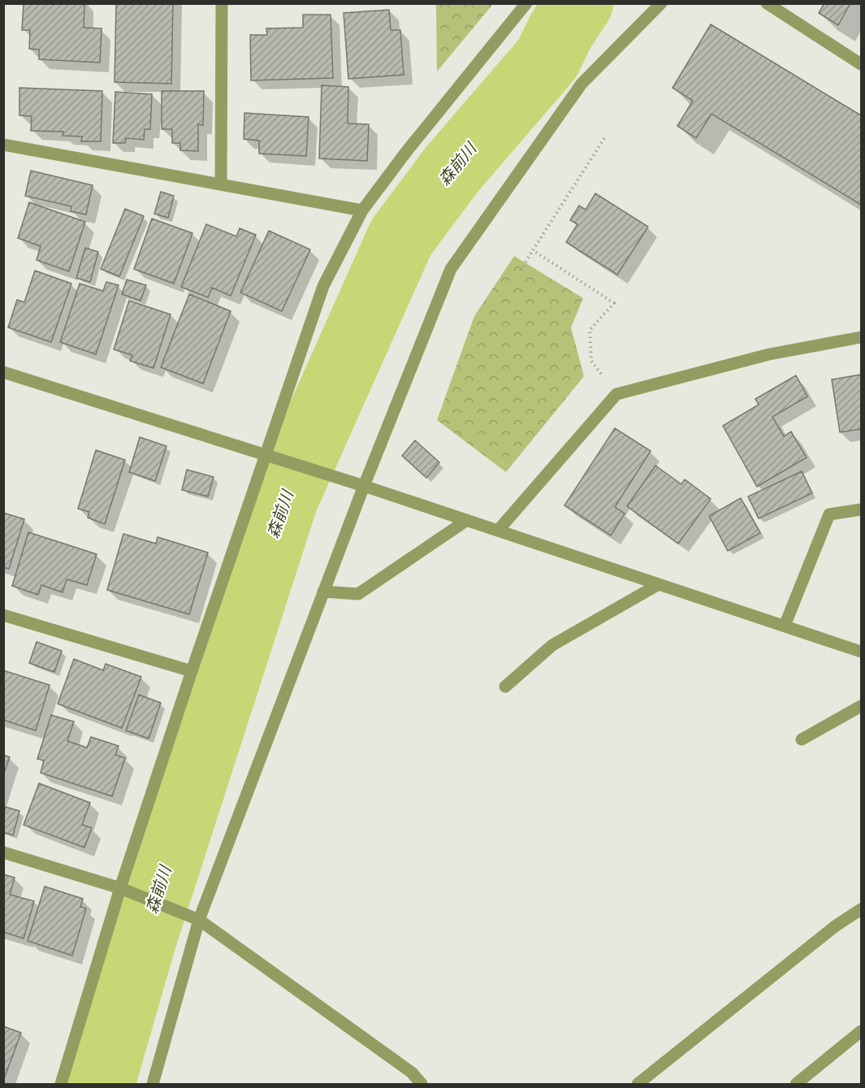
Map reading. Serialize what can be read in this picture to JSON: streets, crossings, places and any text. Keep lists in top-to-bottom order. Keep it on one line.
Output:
{"water":["森前川"]}
